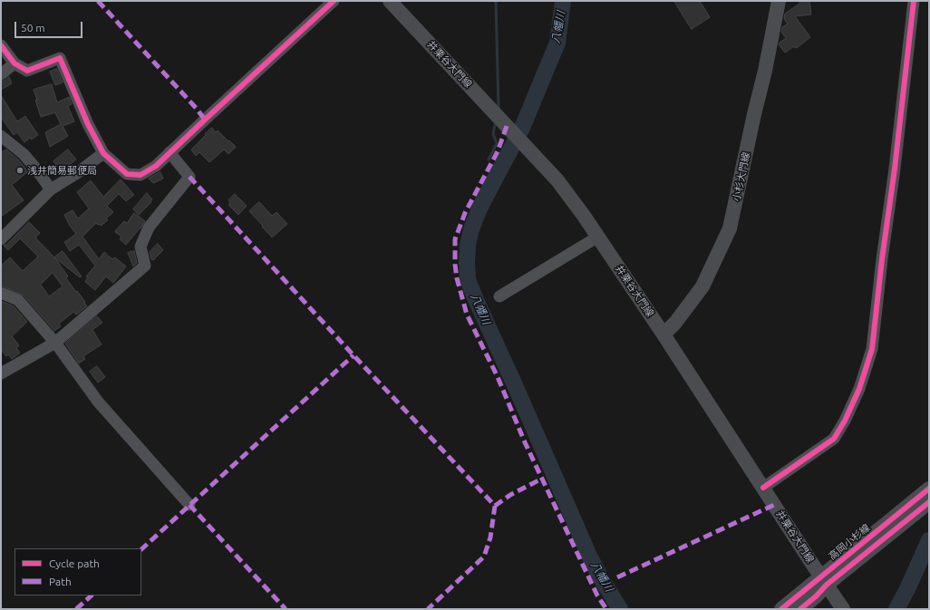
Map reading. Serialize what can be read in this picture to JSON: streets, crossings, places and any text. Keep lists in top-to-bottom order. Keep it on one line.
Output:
{"streets":{"main road":["井栗谷大門線","小杉大門線","高岡小杉線"]},"crossings":[["井栗谷大門線","小杉大門線"],["井栗谷大門線","高岡小杉線"]],"water":["八幡川"],"places":["浅井簡易郵便局"],"legend":["Cycle path","Path"],"scale_bar":"50 m"}
